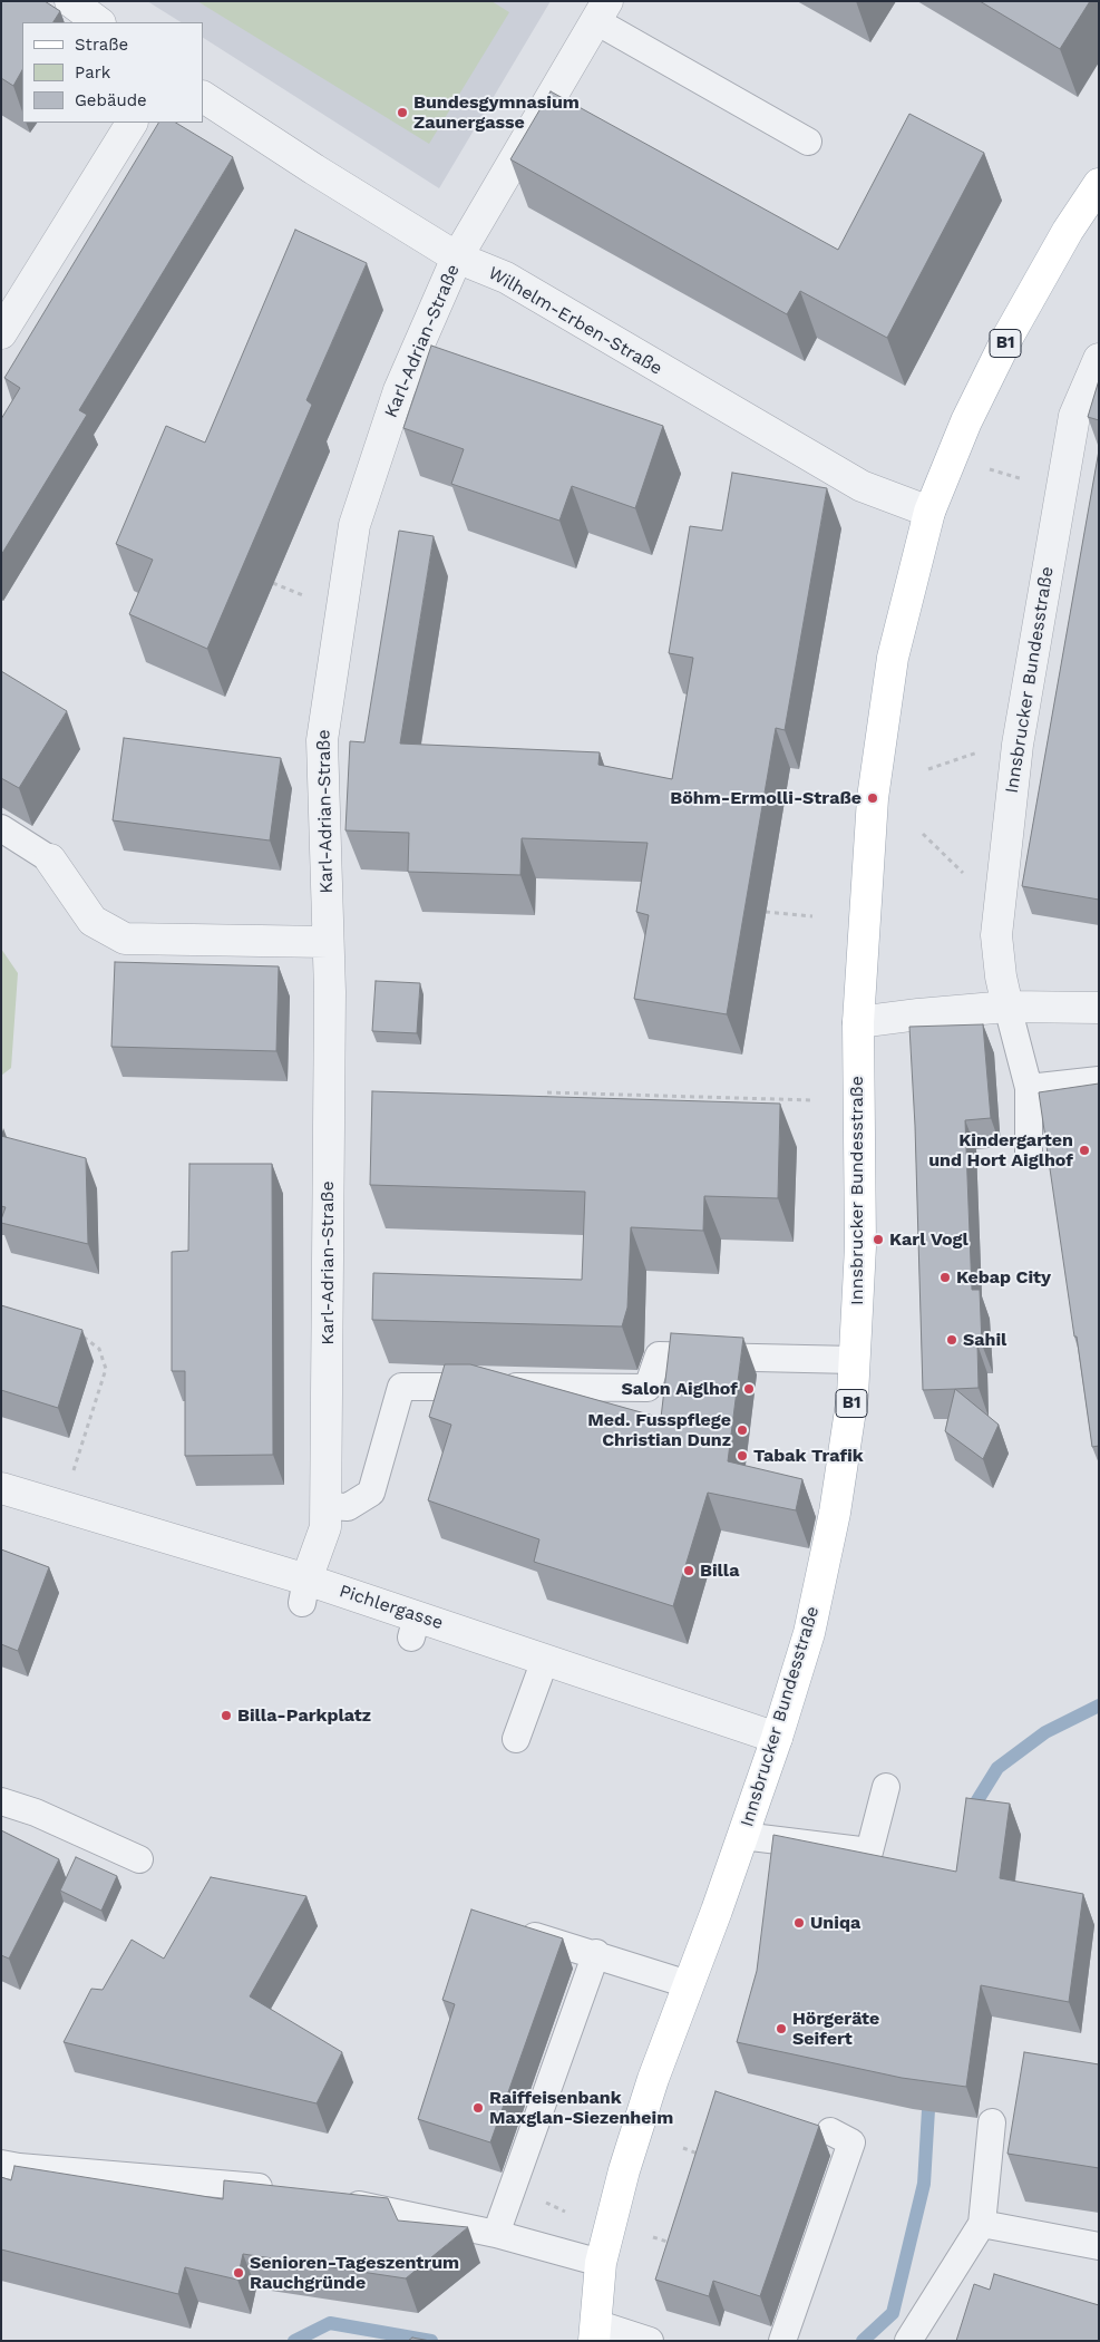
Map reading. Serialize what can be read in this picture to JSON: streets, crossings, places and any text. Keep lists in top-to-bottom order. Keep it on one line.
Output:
{"streets":{"main road":["B1","Innsbrucker Bundesstraße"],"street":["Wilhelm-Erben-Straße","Karl-Adrian-Straße","Pichlergasse"]},"crossings":[["Wilhelm-Erben-Straße","Karl-Adrian-Straße"],["Wilhelm-Erben-Straße","Innsbrucker Bundesstraße"],["Karl-Adrian-Straße","Pichlergasse"],["Innsbrucker Bundesstraße","Pichlergasse"]],"places":["Bundesgymnasium Zaunergasse","Böhm-Ermolli-Straße","Kindergarten und Hort Aiglhof","Karl Vogl","Kebap City","Sahil","Salon Aiglhof","Med. Fusspflege Christian Dunz","Tabak Trafik","Billa","Billa-Parkplatz","Uniqa","Hörgeräte Seifert","Raiffeisenbank Maxglan-Siezenheim","Senioren-Tageszentrum Rauchgründe"],"legend":["Straße","Park","Gebäude"]}
